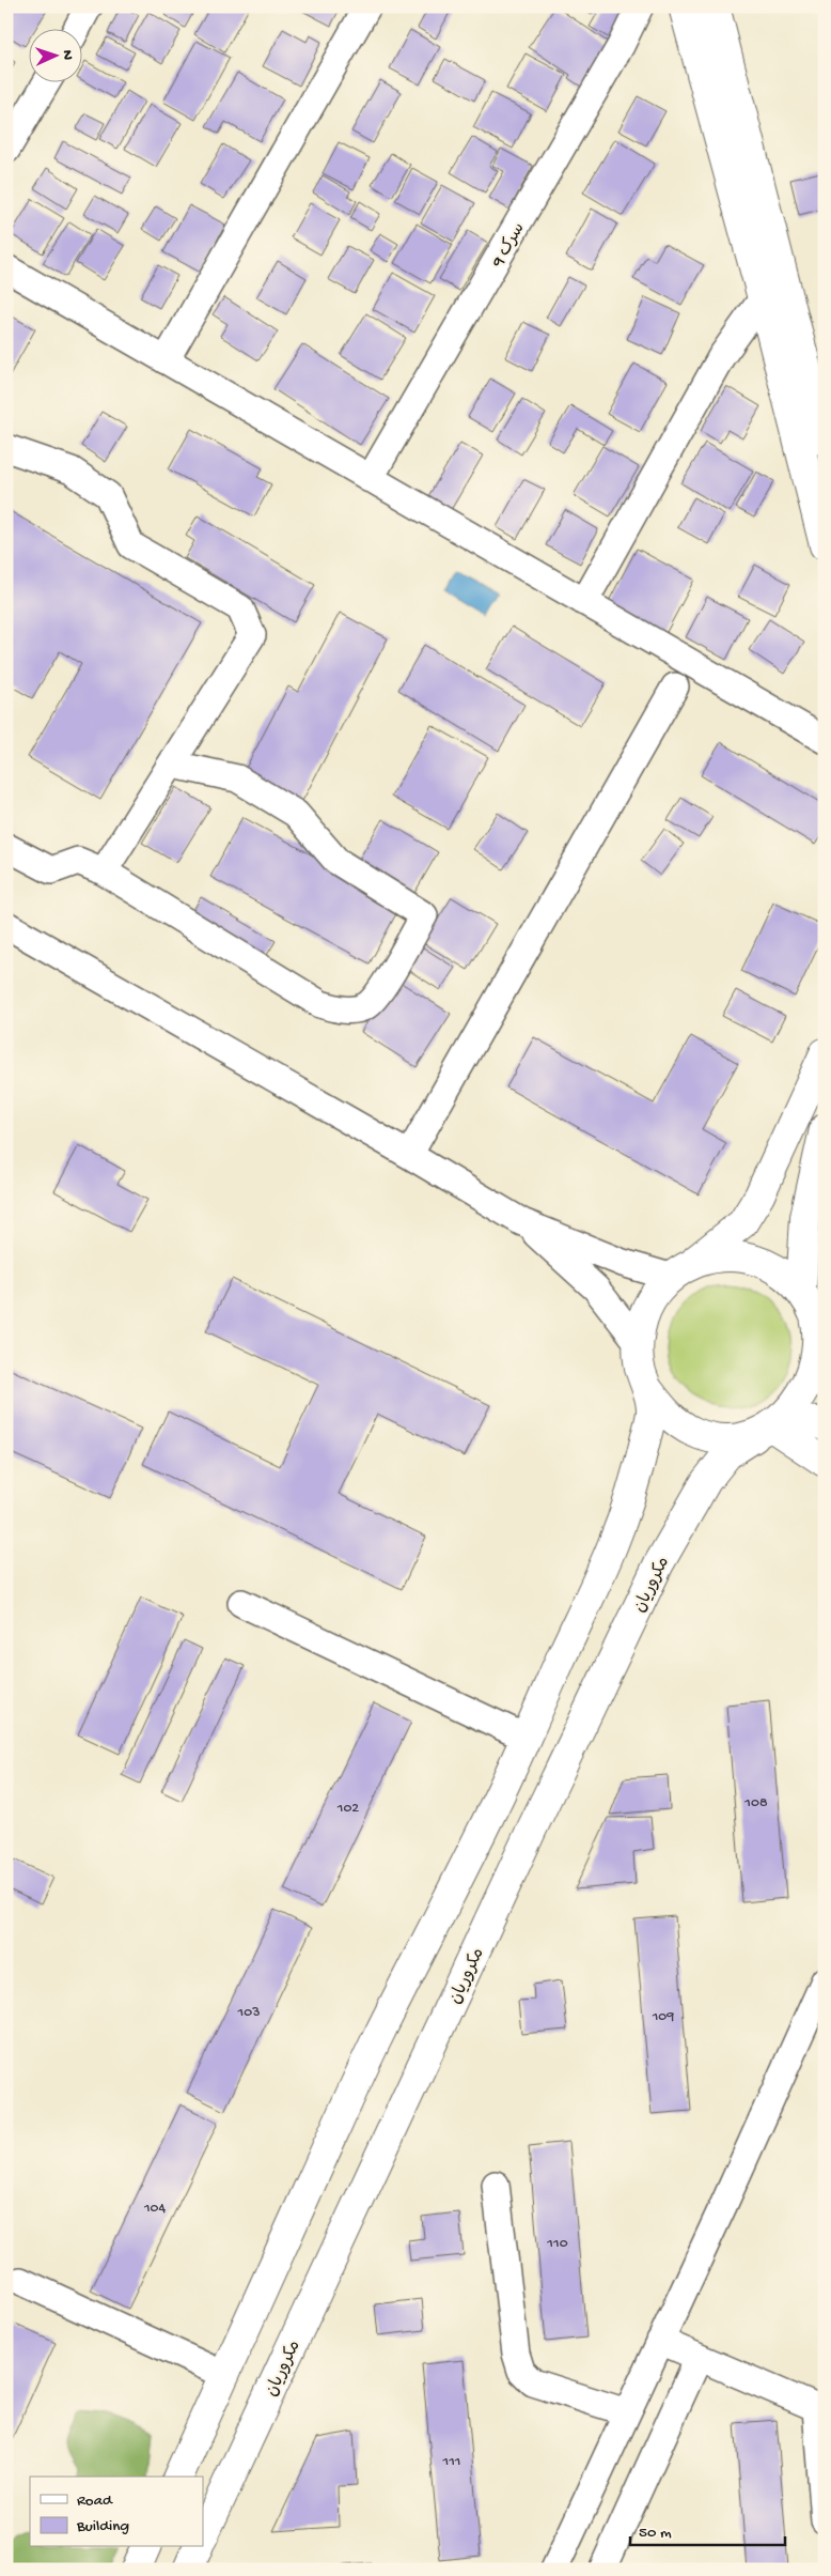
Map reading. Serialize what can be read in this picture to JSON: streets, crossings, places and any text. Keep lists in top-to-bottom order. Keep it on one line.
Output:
{"streets":{"main road":["مکروریان"],"street":["سرک 9"]},"house_numbers":["108","102","103","109","104","110","111"],"legend":["Road","Building"],"scale_bar":"50 m","north":"right"}
